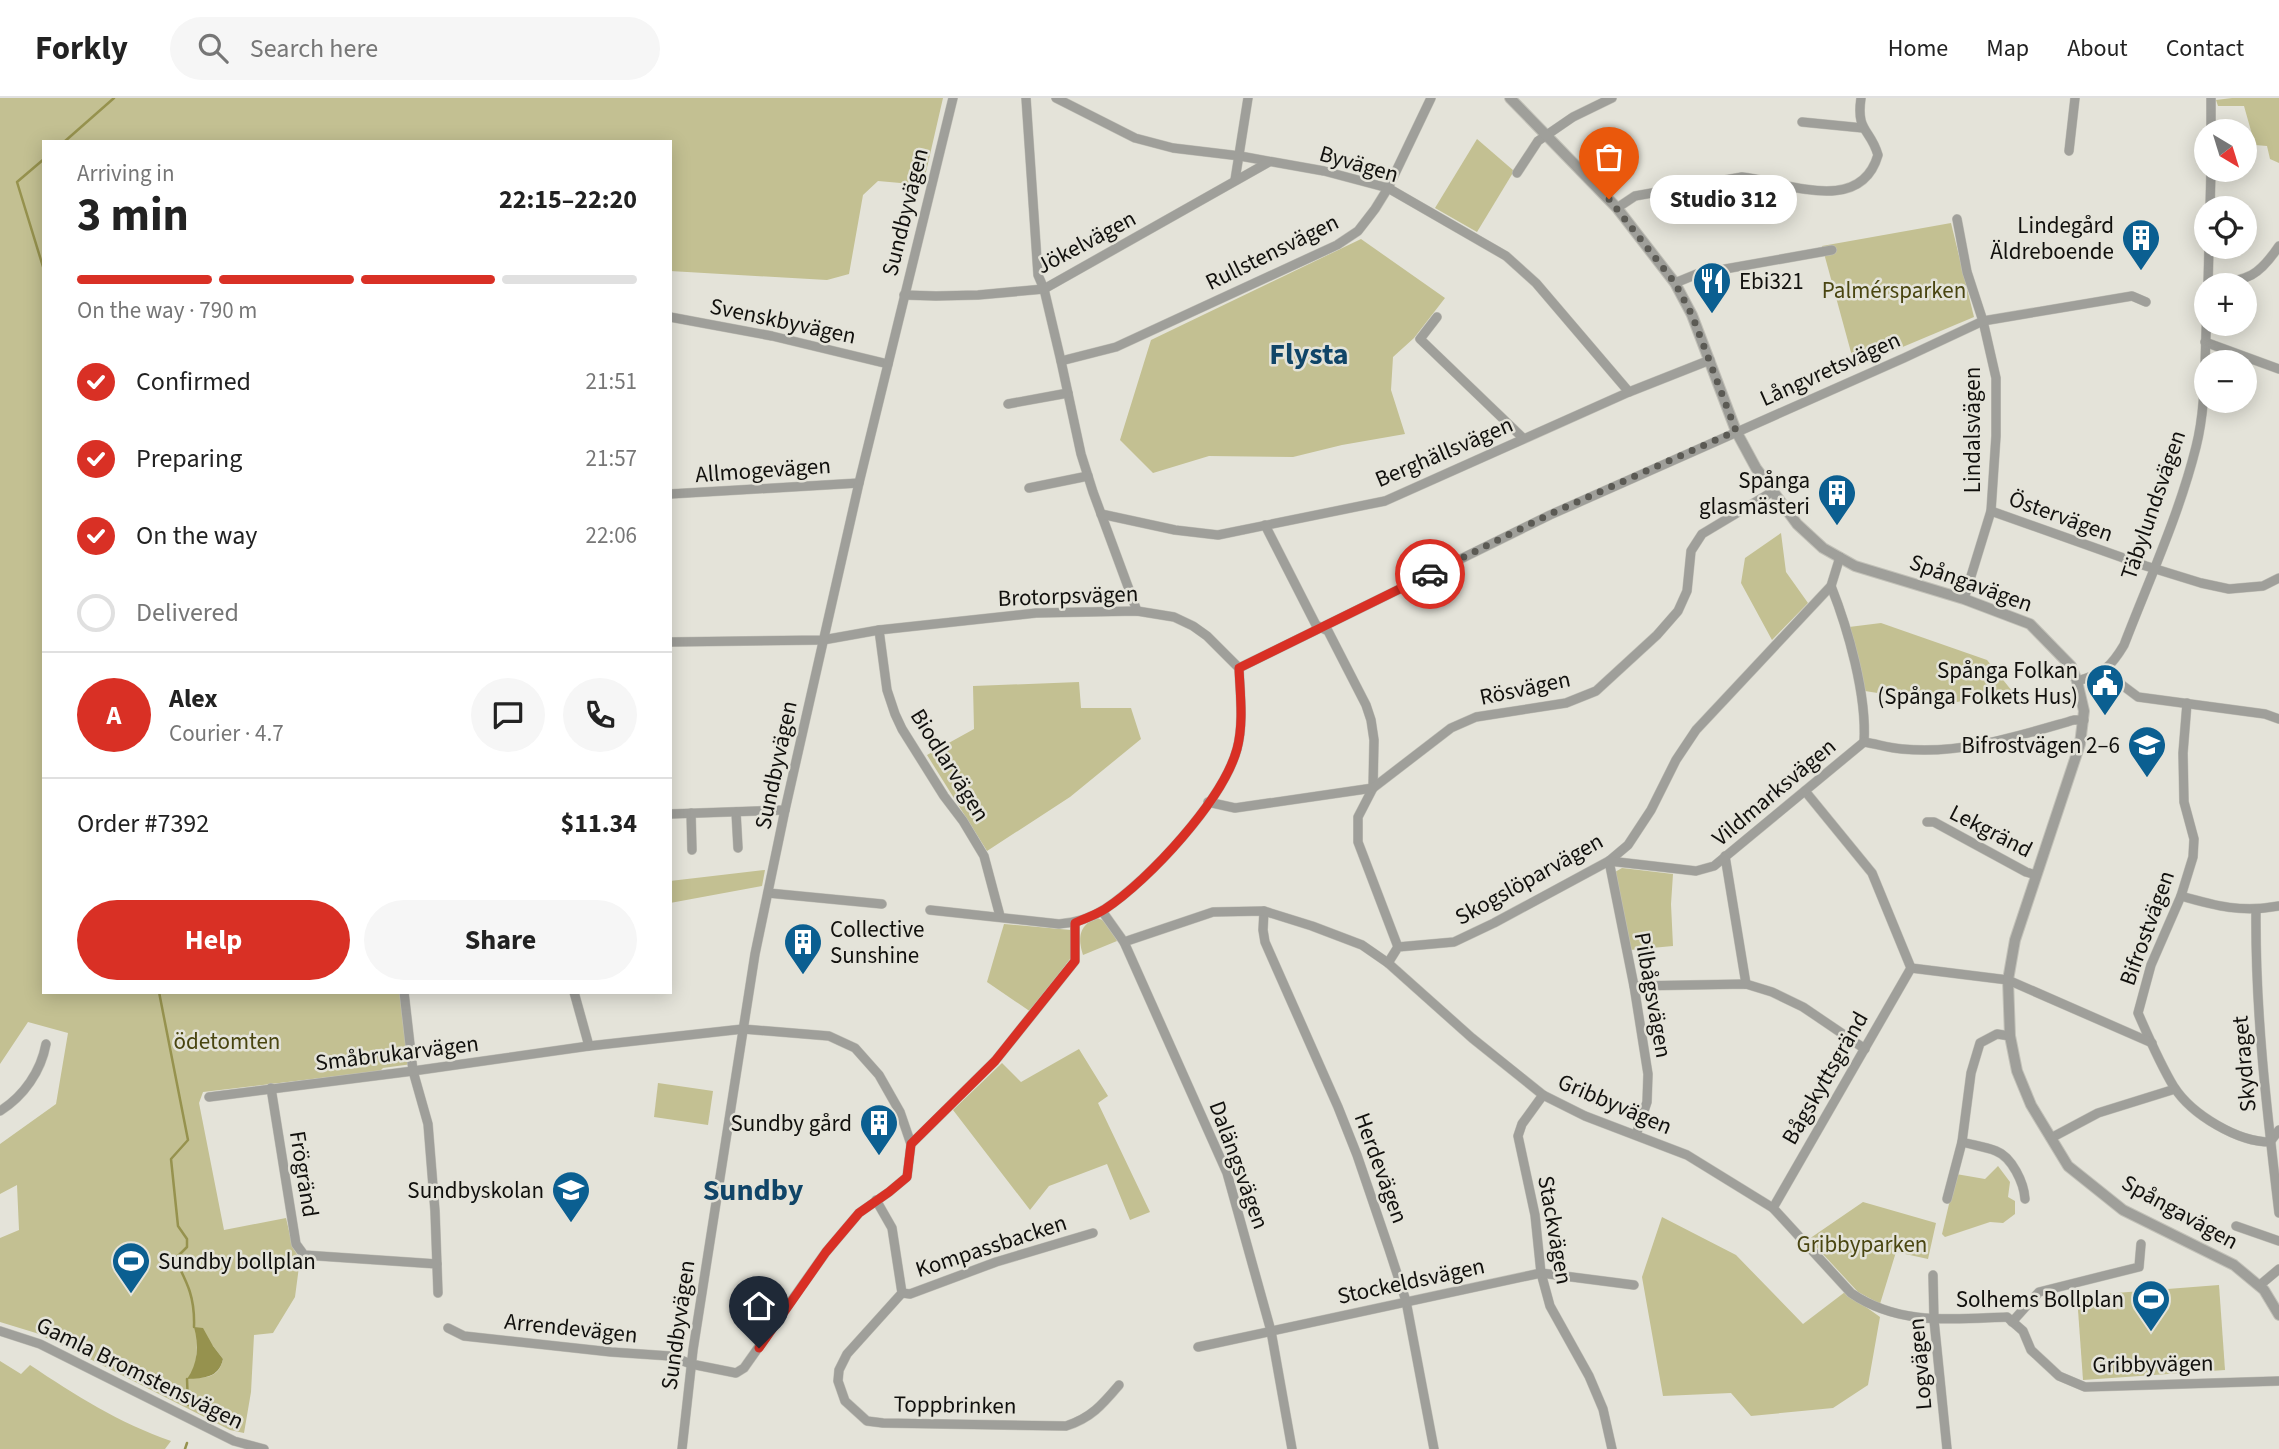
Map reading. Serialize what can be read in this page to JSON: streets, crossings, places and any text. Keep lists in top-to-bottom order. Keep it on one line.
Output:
{"streets":{"street":["Byvägen","Sundbyvägen","Jökelvägen","Rullstensvägen","Svenskbyvägen","Långvretsvägen","Lindalsvägen","Berghällsvägen","Allmogevägen","Täbylundsvägen","Östervägen","Spångavägen","Brotorpsvägen","Rösvägen","Biodlarvägen","Vildmarksvägen","Lekgränd","Skogslöparvägen","Bifrostvägen","Pilbågsvägen","Småbrukarvägen","Skydraget","Bågskyttsgränd","Gribbyvägen","Dalängsvägen","Herdevägen","Frögränd","Stackvägen","Kompassbacken","Stockeldsvägen","Arrendevägen","Logvägen","Gamla Bromstensvägen","Toppbrinken"]},"crossings":[["Byvägen","Jökelvägen"],["Byvägen","Rullstensvägen"],["Byvägen","Berghällsvägen"],["Sundbyvägen","Jökelvägen"],["Sundbyvägen","Svenskbyvägen"],["Sundbyvägen","Allmogevägen"],["Sundbyvägen","Brotorpsvägen"],["Sundbyvägen","Småbrukarvägen"],["Sundbyvägen","Arrendevägen"],["Långvretsvägen","Lindalsvägen"],["Långvretsvägen","Spångavägen"],["Långvretsvägen","Brotorpsvägen"],["Lindalsvägen","Östervägen"],["Lindalsvägen","Spångavägen"],["Berghällsvägen","Spångavägen"],["Täbylundsvägen","Östervägen"],["Spångavägen","Rösvägen"],["Spångavägen","Vildmarksvägen"],["Spångavägen","Lekgränd"],["Spångavägen","Skogslöparvägen"],["Brotorpsvägen","Biodlarvägen"],["Vildmarksvägen","Skogslöparvägen"],["Vildmarksvägen","Pilbågsvägen"],["Skogslöparvägen","Pilbågsvägen"],["Bifrostvägen","Skydraget"],["Pilbågsvägen","Gribbyvägen"],["Småbrukarvägen","Frögränd"],["Småbrukarvägen","Arrendevägen"],["Bågskyttsgränd","Gribbyvägen"],["Gribbyvägen","Dalängsvägen"],["Gribbyvägen","Herdevägen"],["Gribbyvägen","Stackvägen"],["Gribbyvägen","Logvägen"],["Dalängsvägen","Stockeldsvägen"],["Herdevägen","Stockeldsvägen"],["Stackvägen","Stockeldsvägen"],["Kompassbacken","Toppbrinken"]],"districts":["Flysta","Sundby"],"parks":["Palmérsparken","ödetomten","Gribbyparken"],"places":{"other":["Studio 312"],"building":["Lindegård Äldreboende","Spånga glasmästeri","Collective Sunshine","Sundby gård"],"restaurant":["Ebi321"],"public building":["Spånga Folkan (Spånga Folkets Hus)"],"school or university":["Bifrostvägen 2–6","Sundbyskolan"],"sports":["Sundby bollplan","Solhems Bollplan"]},"north":"bottom right","page":{"header":"Forkly","search":"Search here","nav":["Home","Map","About","Contact"],"map_buttons":["+","−"],"heading":["3 min","Arriving in","22:15–22:20"],"panel":["Alex","Courier · 4.7","Order #7392","$11.34"],"bubble":"Studio 312","bar":"On the way · 790 m","list":[["Confirmed","21:51"],["Preparing","21:57"],["On the way","22:06"],"Delivered"],"round":"A","buttons":["Help","Share"]}}
